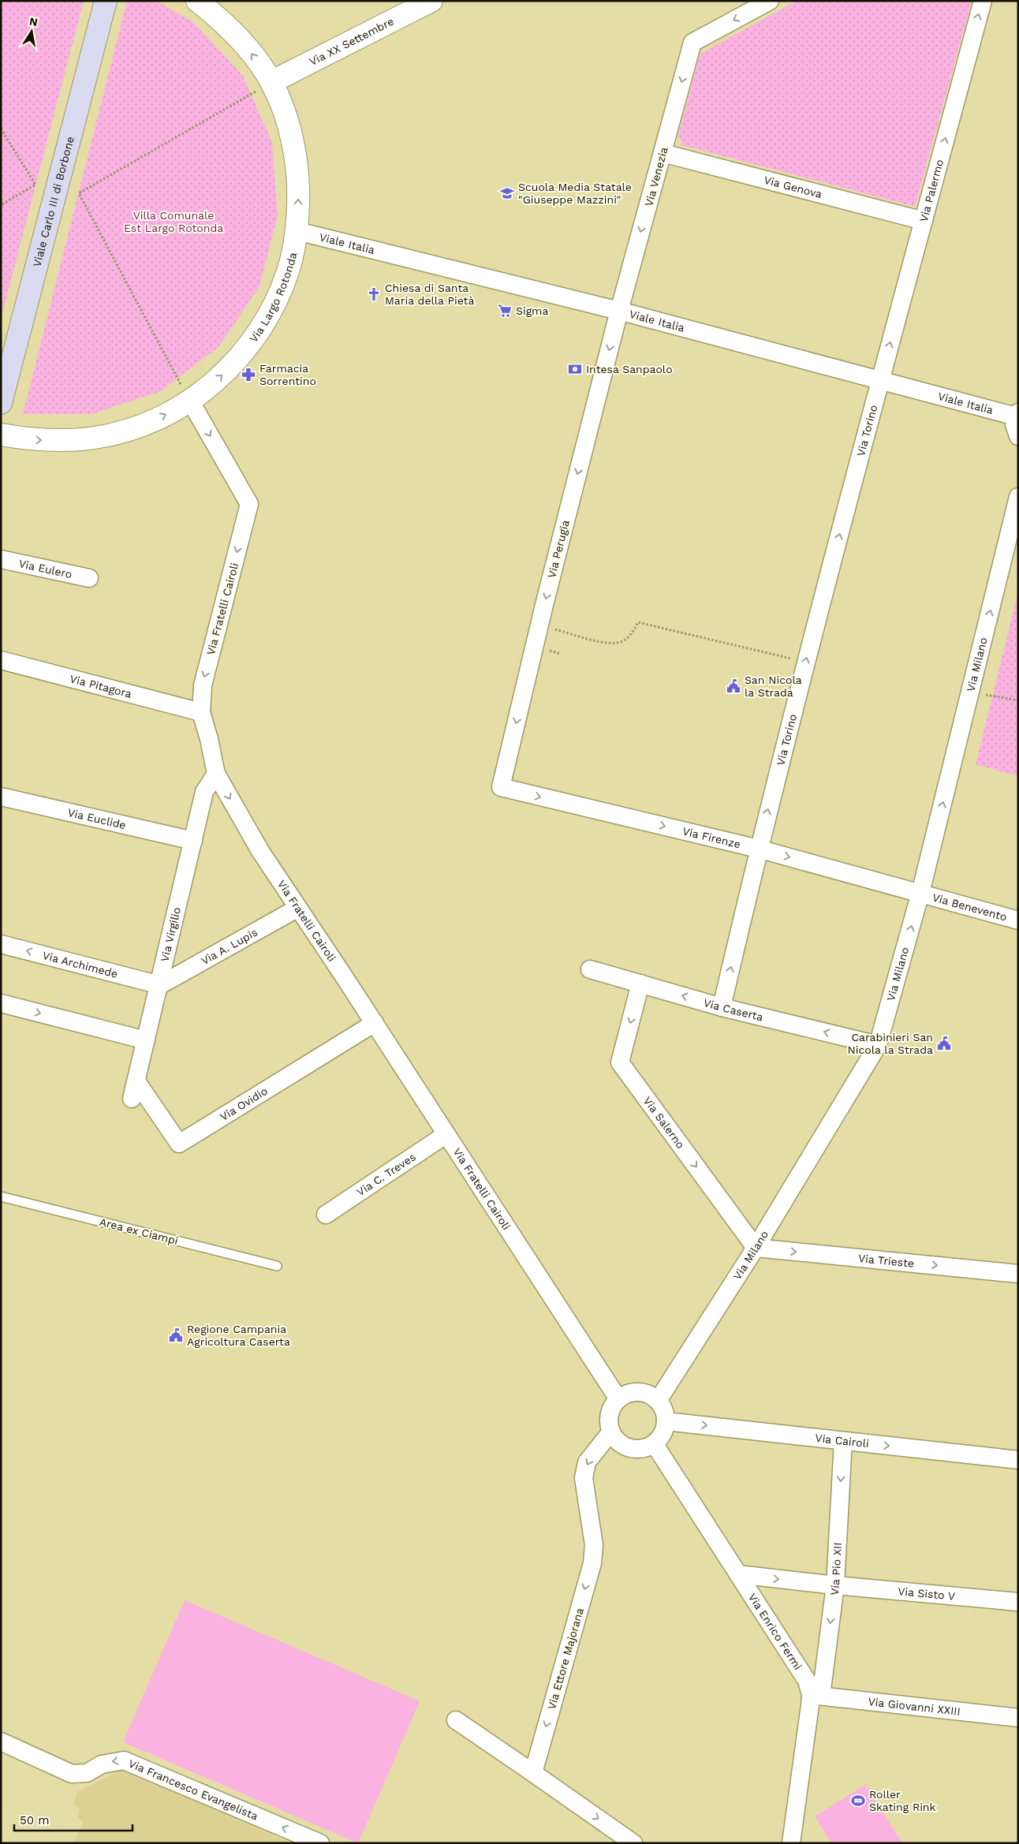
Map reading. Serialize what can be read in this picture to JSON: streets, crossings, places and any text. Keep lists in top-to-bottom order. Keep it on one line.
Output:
{"streets":{"main road":["Viale Carlo III di Borbone"],"street":["Via XX Settembre","Via Venezia","Via Genova","Via Palermo","Viale Italia","Via Largo Rotonda","Via Torino","Via Perugia","Via Eulero","Via Fratelli Cairoli","Via Milano","Via Pitagora","Via Euclide","Via Firenze","Via Benevento","Via Virgilio","Via A. Lupis","Via Archimede","Via Caserta","Via Ovidio","Via Salerno","Via C. Treves","Via Trieste","Via Cairoli","Via Pio XII","Via Sisto V","Via Enrico Fermi","Via Ettore Majorana","Via Giovanni XXIII","Via Francesco Evangelista"],"lane":["Area ex Ciampi"]},"crossings":[["Via XX Settembre","Via Largo Rotonda"],["Via Venezia","Via Genova"],["Via Venezia","Viale Italia"],["Via Venezia","Via Perugia"],["Via Genova","Via Palermo"],["Via Palermo","Viale Italia"],["Via Palermo","Via Torino"],["Viale Italia","Via Largo Rotonda"],["Viale Italia","Via Torino"],["Viale Italia","Via Perugia"],["Via Largo Rotonda","Via Fratelli Cairoli"],["Via Torino","Via Firenze"],["Via Torino","Via Caserta"],["Via Perugia","Via Firenze"],["Via Fratelli Cairoli","Via Milano"],["Via Fratelli Cairoli","Via Pitagora"],["Via Fratelli Cairoli","Via Virgilio"],["Via Fratelli Cairoli","Via A. Lupis"],["Via Fratelli Cairoli","Via Ovidio"],["Via Fratelli Cairoli","Via C. Treves"],["Via Fratelli Cairoli","Via Cairoli"],["Via Fratelli Cairoli","Via Enrico Fermi"],["Via Fratelli Cairoli","Via Ettore Majorana"],["Via Milano","Via Firenze"],["Via Milano","Via Benevento"],["Via Milano","Via Caserta"],["Via Milano","Via Salerno"],["Via Milano","Via Trieste"],["Via Milano","Via Cairoli"],["Via Milano","Via Enrico Fermi"],["Via Milano","Via Ettore Majorana"],["Via Euclide","Via Virgilio"],["Via Firenze","Via Benevento"],["Via Virgilio","Via A. Lupis"],["Via Virgilio","Via Archimede"],["Via Virgilio","Via Ovidio"],["Via A. Lupis","Via Archimede"],["Via Caserta","Via Salerno"],["Via Salerno","Via Trieste"],["Via Cairoli","Via Pio XII"],["Via Cairoli","Via Enrico Fermi"],["Via Cairoli","Via Ettore Majorana"],["Via Pio XII","Via Sisto V"],["Via Pio XII","Via Enrico Fermi"],["Via Pio XII","Via Giovanni XXIII"],["Via Sisto V","Via Enrico Fermi"],["Via Enrico Fermi","Via Ettore Majorana"],["Via Enrico Fermi","Via Giovanni XXIII"]],"one_way":["Via Venezia","Via Palermo","Via Torino","Via Perugia","Via Fratelli Cairoli","Via Milano","Via Firenze","Via Caserta","Via Salerno","Via Trieste","Via Cairoli","Via Pio XII","Via Ettore Majorana","Via Francesco Evangelista"],"parks":["Villa Comunale Est Largo Rotonda"],"places":{"school or university":["Scuola Media Statale \"Giuseppe Mazzini\""],"church":["Chiesa di Santa Maria della Pietà"],"supermarket":["Sigma"],"bank":["Intesa Sanpaolo"],"pharmacy":["Farmacia Sorrentino"],"public building":["San Nicola la Strada","Carabinieri San Nicola la Strada","Regione Campania Agricoltura Caserta"],"sports":["Roller Skating Rink"]},"scale_bar":"50 m","north":"top"}
